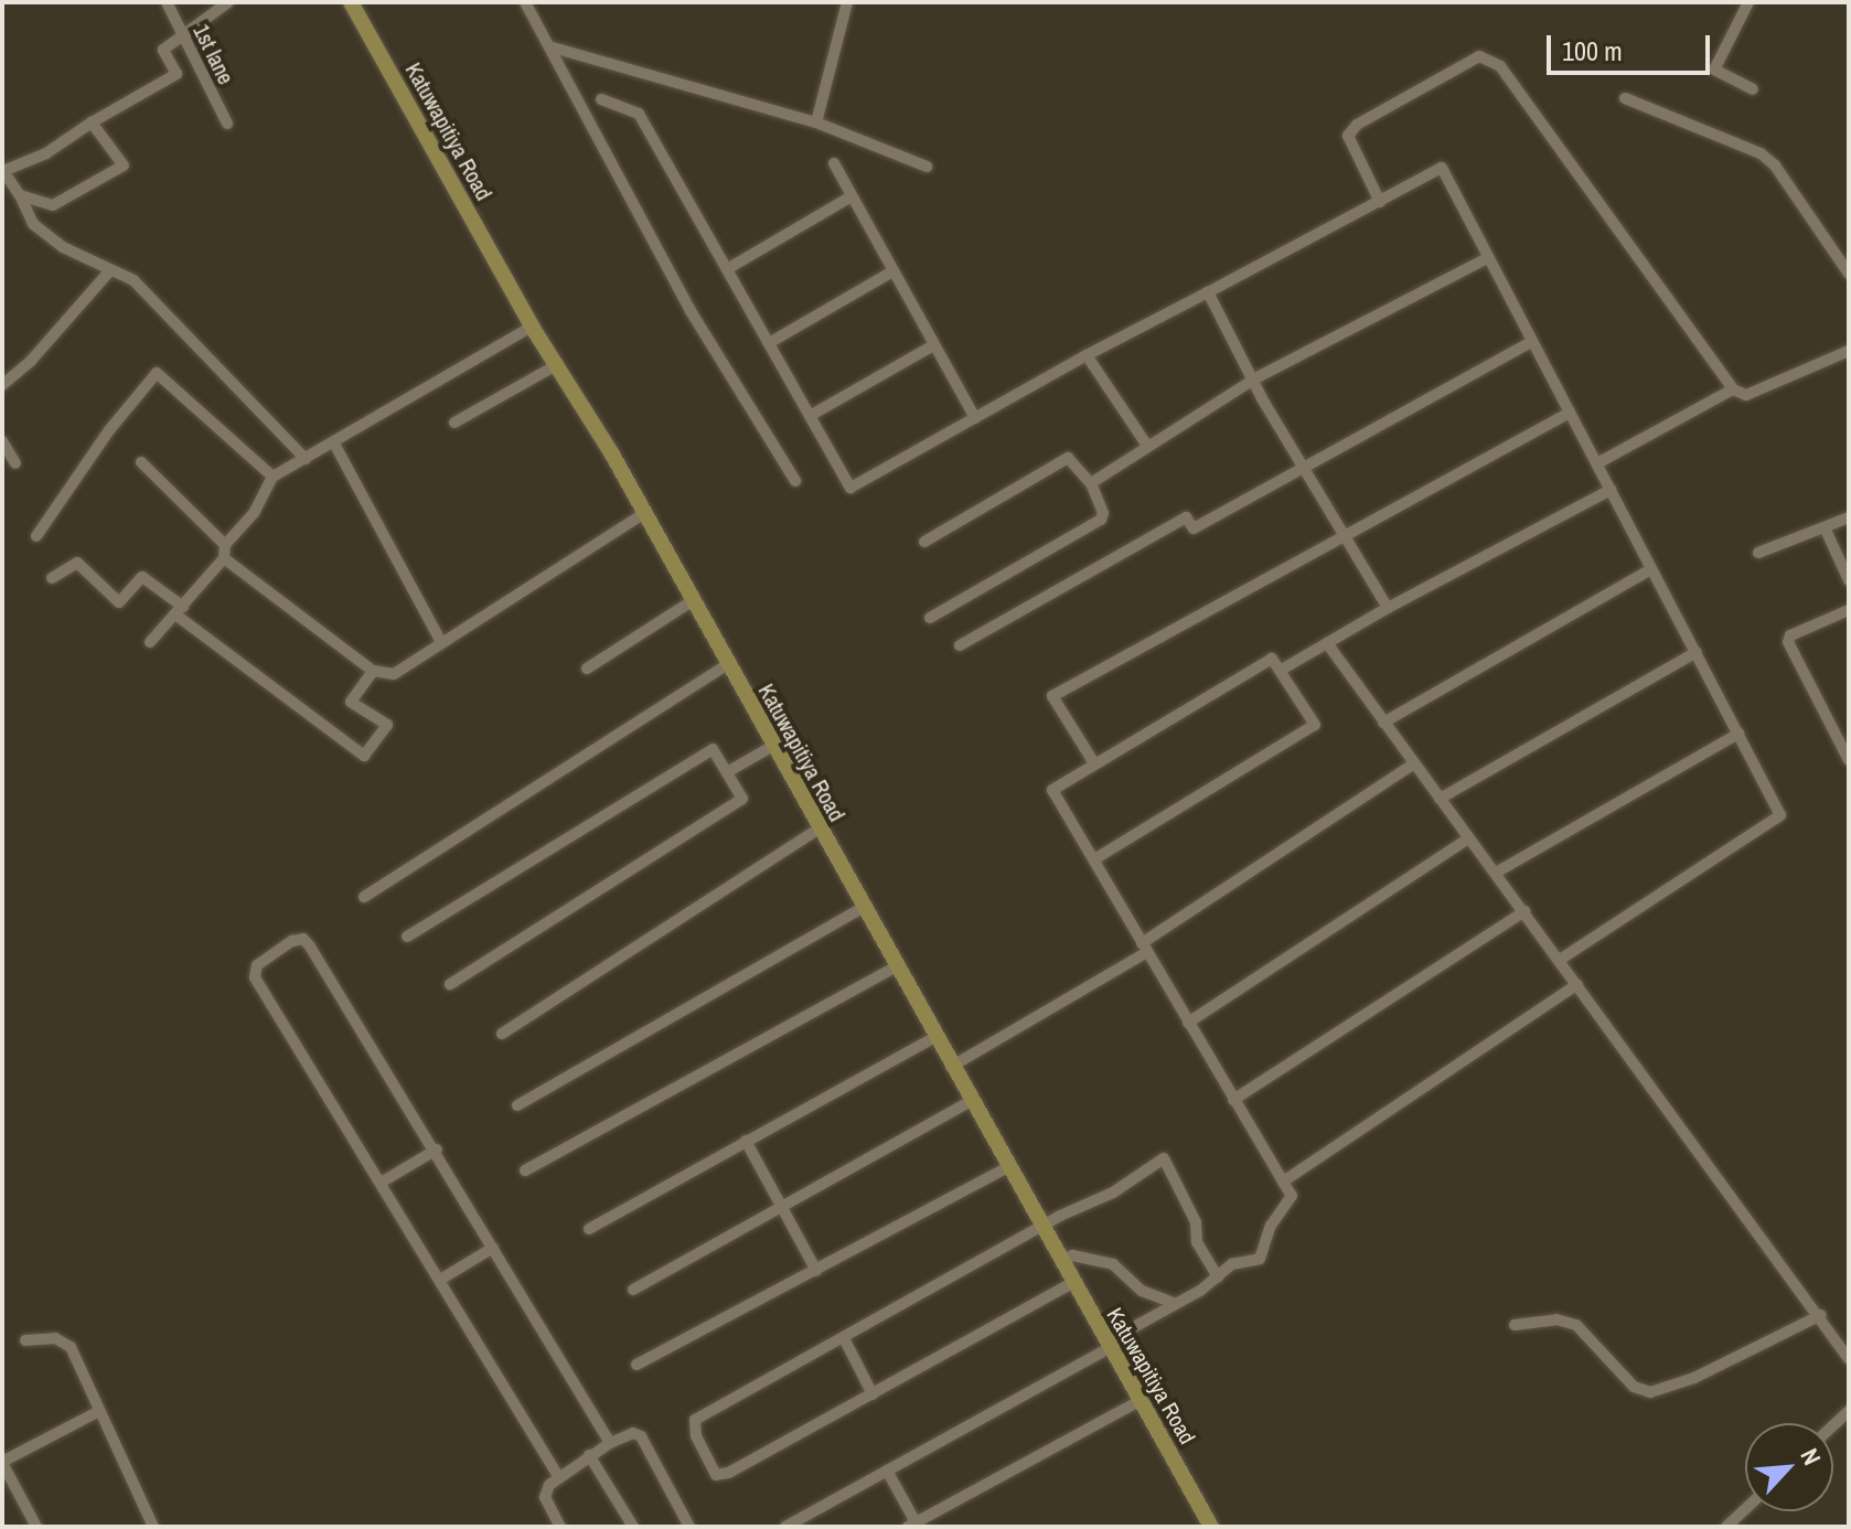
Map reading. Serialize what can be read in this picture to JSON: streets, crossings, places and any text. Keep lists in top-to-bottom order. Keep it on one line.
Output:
{"streets":{"street":["1st lane","Katuwapitiya Road"]},"scale_bar":"100 m","north":"top right"}
